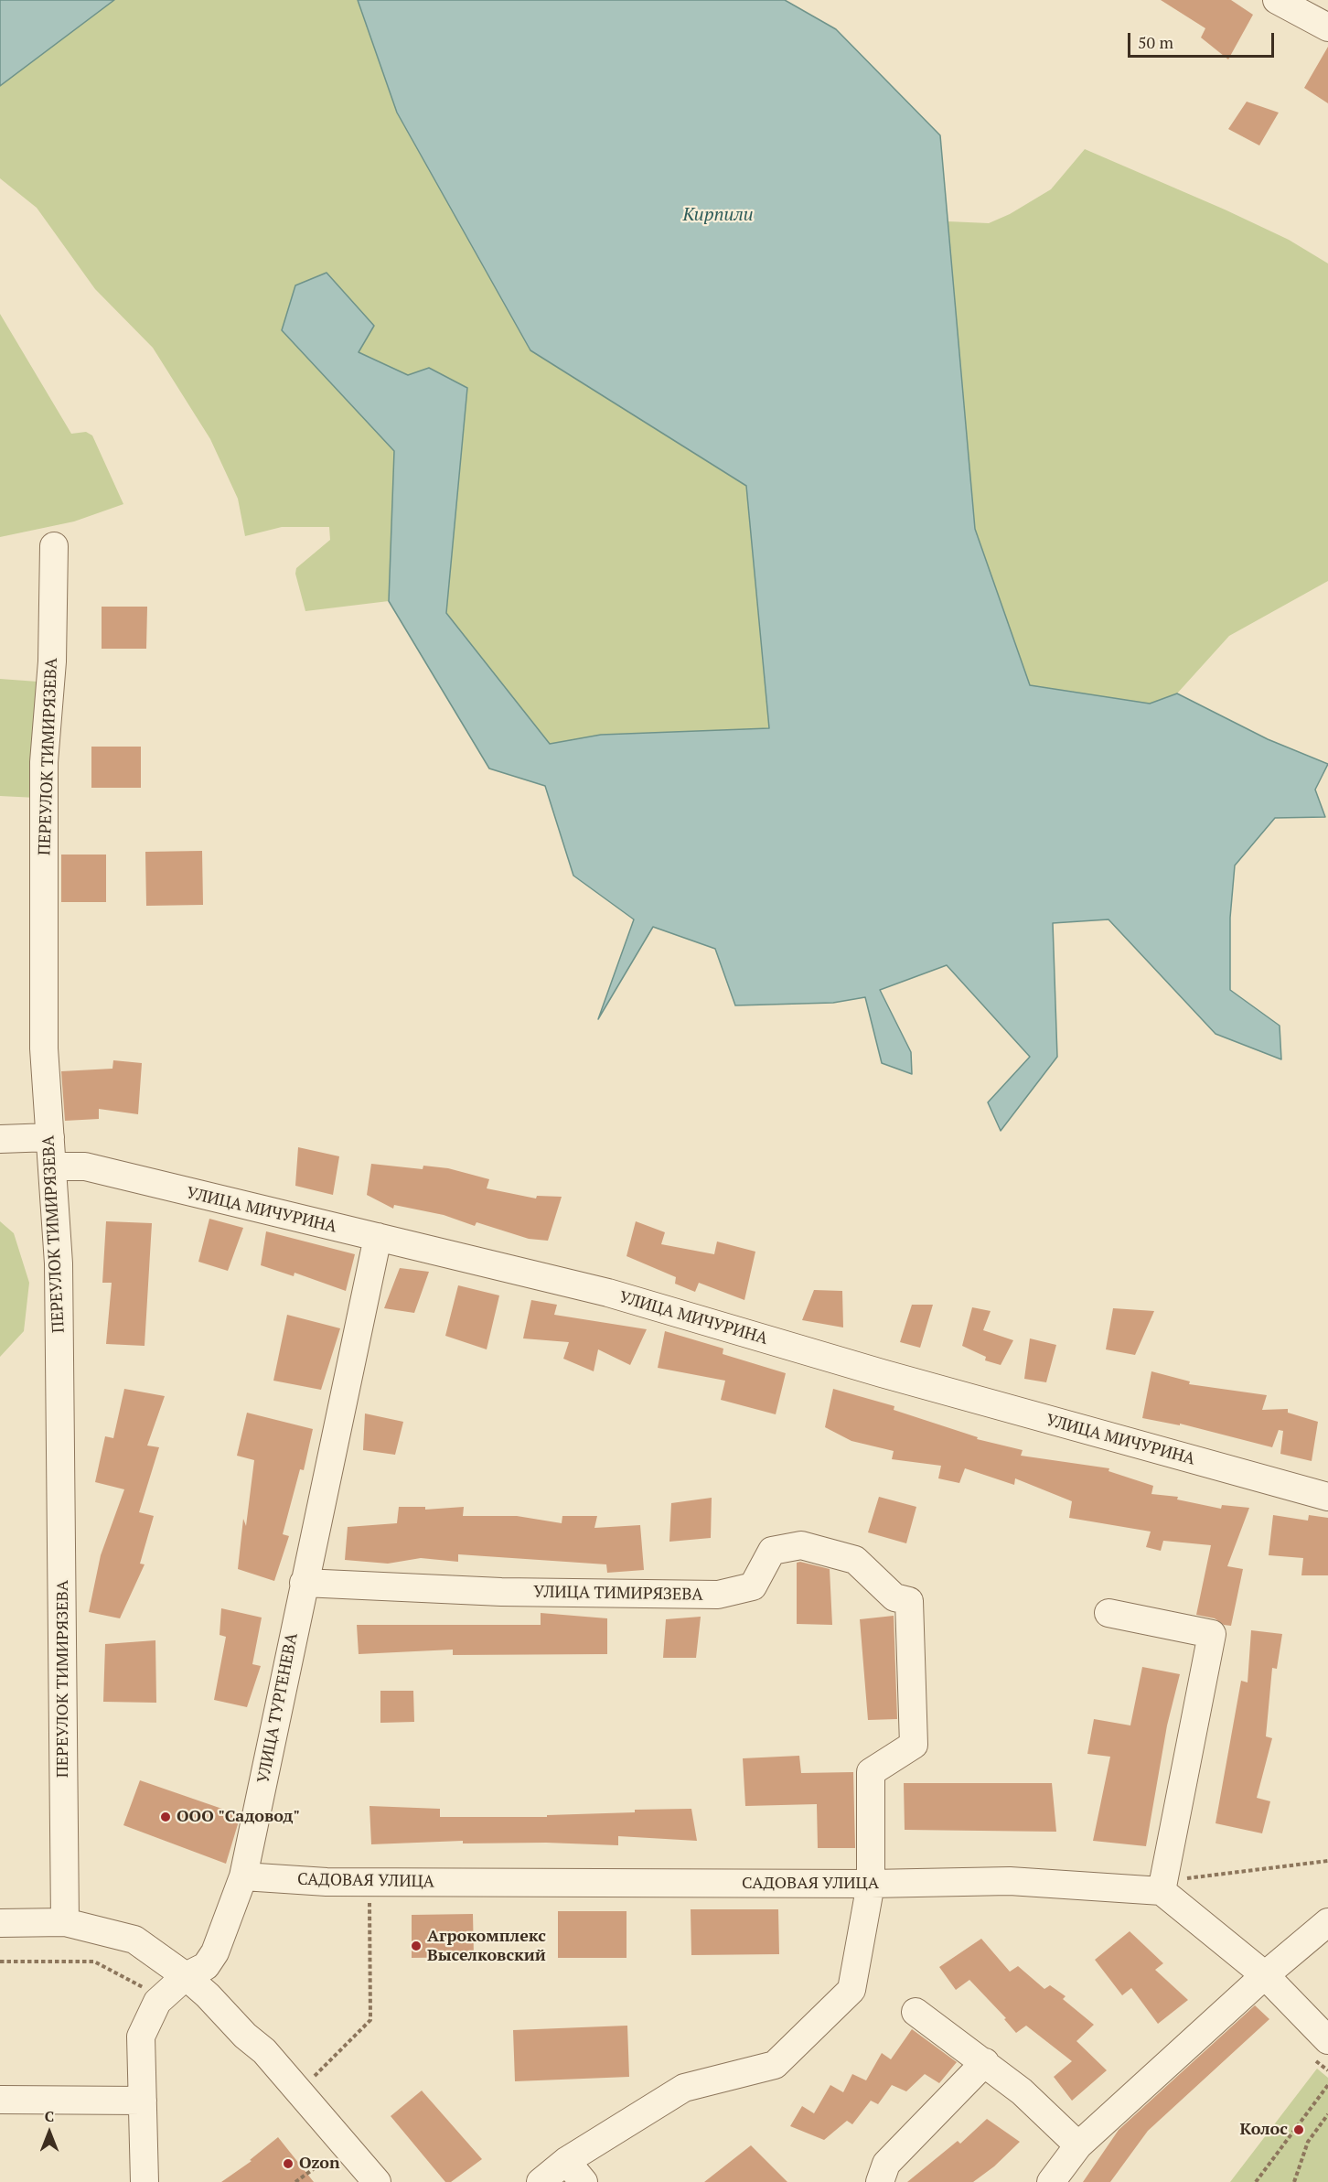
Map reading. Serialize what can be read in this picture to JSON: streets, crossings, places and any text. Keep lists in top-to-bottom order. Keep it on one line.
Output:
{"streets":{"street":["ПЕРЕУЛОК ТИМИРЯЗЕВА","УЛИЦА МИЧУРИНА","УЛИЦА ТИМИРЯЗЕВА","УЛИЦА ТУРГЕНЕВА","САДОВАЯ УЛИЦА"]},"crossings":[["ПЕРЕУЛОК ТИМИРЯЗЕВА","УЛИЦА МИЧУРИНА"],["УЛИЦА МИЧУРИНА","УЛИЦА ТУРГЕНЕВА"],["УЛИЦА ТИМИРЯЗЕВА","УЛИЦА ТУРГЕНЕВА"],["УЛИЦА ТИМИРЯЗЕВА","САДОВАЯ УЛИЦА"],["УЛИЦА ТУРГЕНЕВА","САДОВАЯ УЛИЦА"]],"water":["Кирпили"],"places":["ООО \"Садовод\"","Агрокомплекс Выселковский","Колос","Ozon"],"scale_bar":"50 m","north":"top"}
